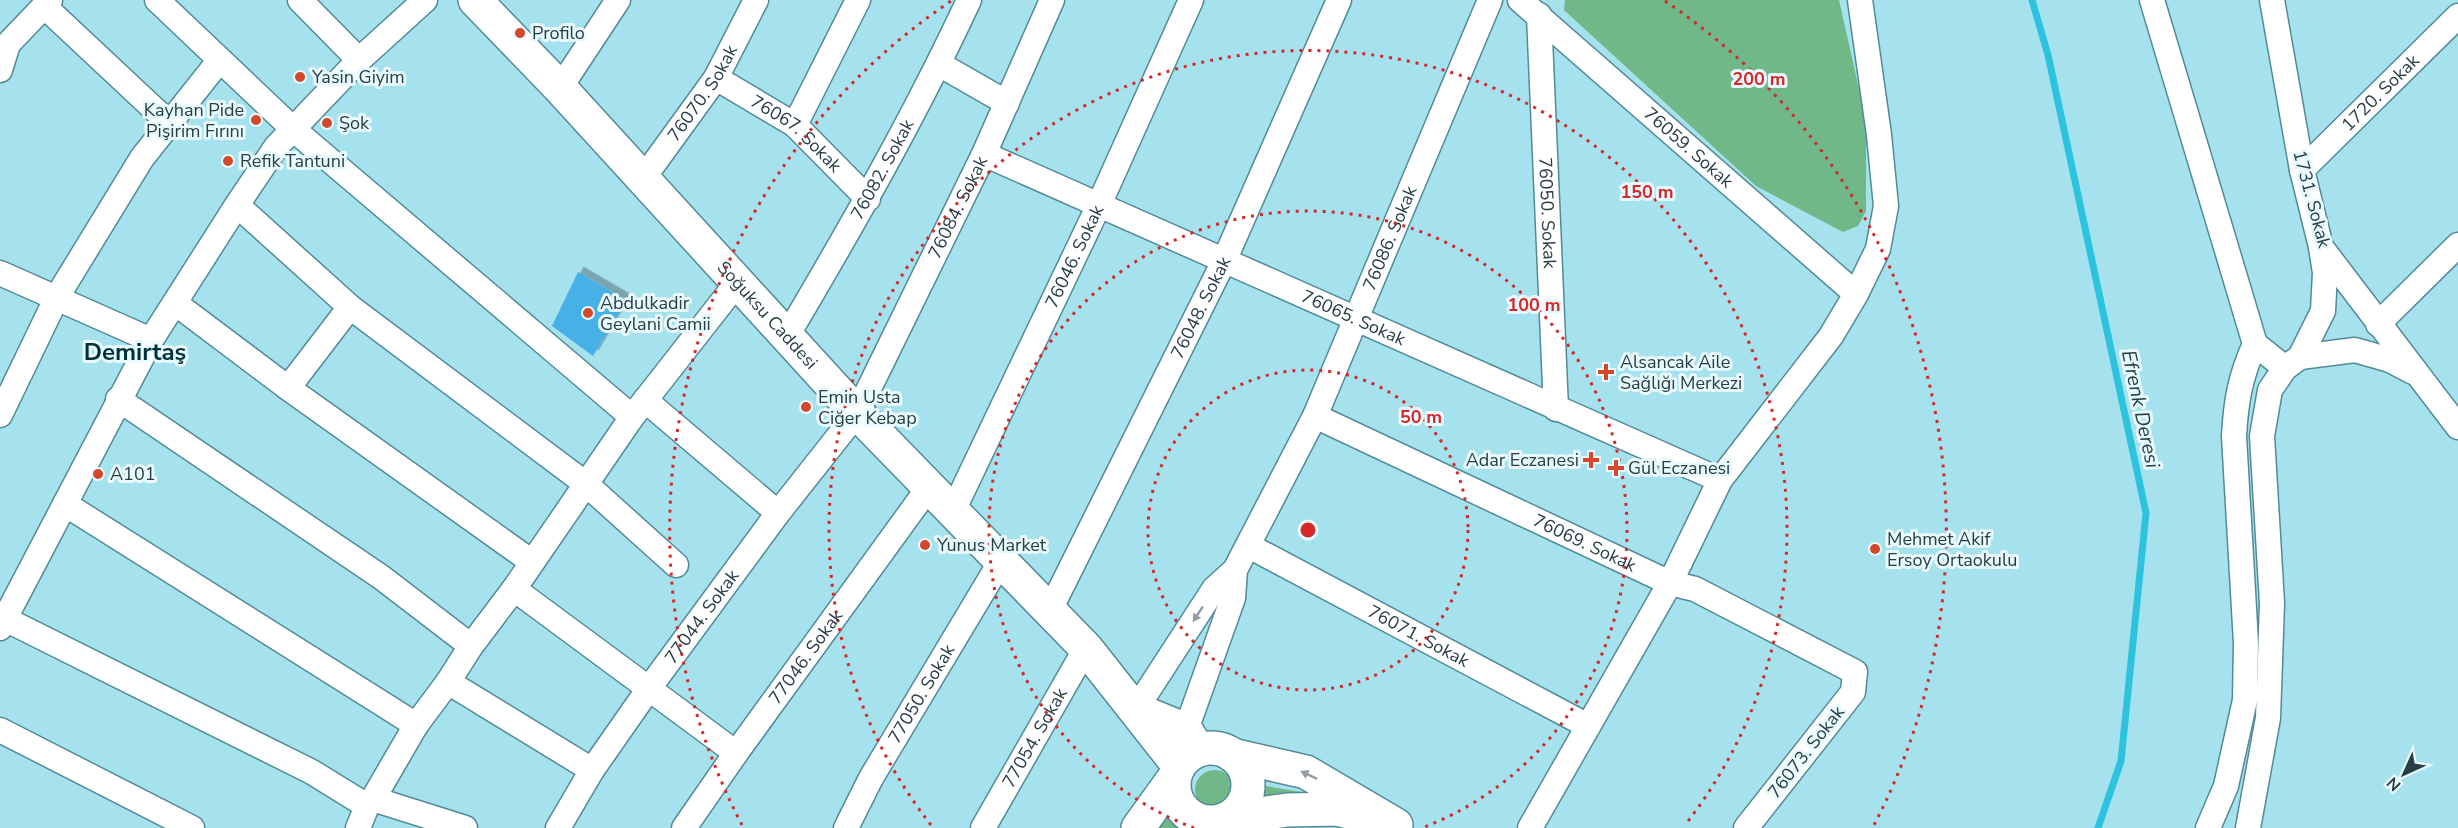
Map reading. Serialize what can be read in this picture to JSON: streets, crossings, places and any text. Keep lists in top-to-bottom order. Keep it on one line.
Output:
{"streets":{"street":["76070. Sokak","1720. Sokak","76067. Sokak","76059. Sokak","76082. Sokak","1731. Sokak","76084. Sokak","76050. Sokak","76086. Sokak","76046. Sokak","76048. Sokak","Soğuksu Caddesi","76065. Sokak","76069. Sokak","77044. Sokak","76071. Sokak","77046. Sokak","77050. Sokak","77054. Sokak","76073. Sokak"]},"crossings":[["76070. Sokak","76067. Sokak"],["76070. Sokak","Soğuksu Caddesi"],["1720. Sokak","1731. Sokak"],["76067. Sokak","76082. Sokak"],["76059. Sokak","76050. Sokak"],["76082. Sokak","Soğuksu Caddesi"],["76084. Sokak","Soğuksu Caddesi"],["76084. Sokak","76065. Sokak"],["76084. Sokak","77044. Sokak"],["76050. Sokak","76065. Sokak"],["76086. Sokak","Soğuksu Caddesi"],["76086. Sokak","76065. Sokak"],["76086. Sokak","76069. Sokak"],["76086. Sokak","76071. Sokak"],["76046. Sokak","Soğuksu Caddesi"],["76046. Sokak","76065. Sokak"],["76048. Sokak","Soğuksu Caddesi"],["76048. Sokak","76065. Sokak"],["Soğuksu Caddesi","77044. Sokak"],["Soğuksu Caddesi","77046. Sokak"],["Soğuksu Caddesi","77050. Sokak"],["Soğuksu Caddesi","77054. Sokak"],["76069. Sokak","76073. Sokak"]],"districts":["Demirtaş"],"water":["Efrenk Deresi"],"places":{"other":["Profilo","Yasin Giyim","Kayhan Pide Pişirim Fırını","Şok","Refik Tantuni","Abdulkadir Geylani Camii","Emin Usta Ciğer Kebap","A101","Yunus Market","Mehmet Akif Ersoy Ortaokulu"],"health":["Alsancak Aile Sağlığı Merkezi","Adar Eczanesi","Gül Eczanesi"]},"north":"bottom left","rings":["200 m","150 m","100 m","50 m"]}
